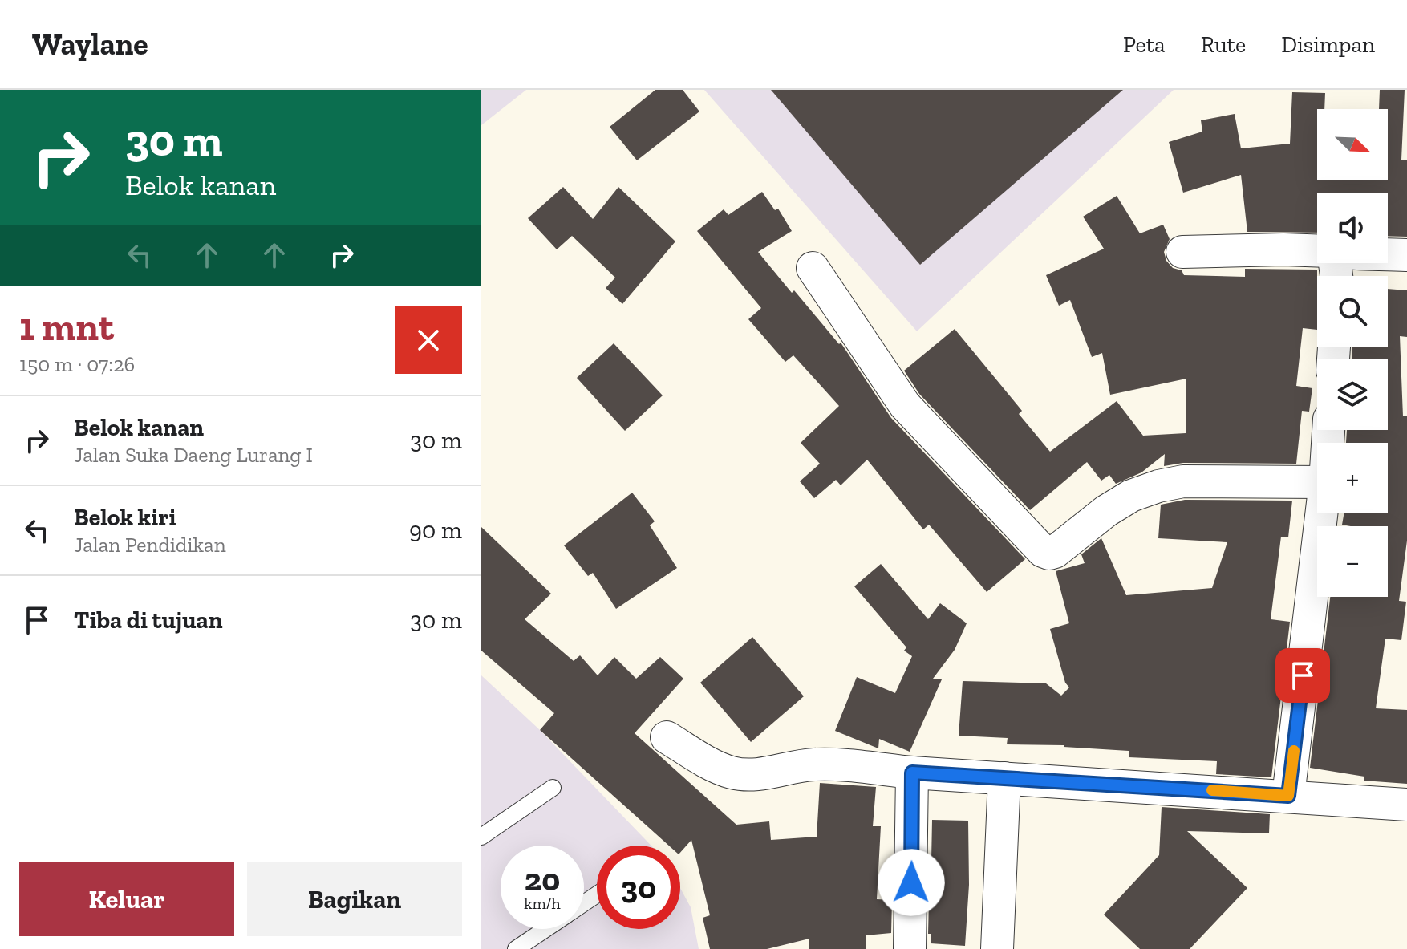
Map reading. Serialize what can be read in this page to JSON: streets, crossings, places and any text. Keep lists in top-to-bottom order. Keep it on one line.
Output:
{"north":"bottom right","page":{"header":"Waylane","nav":["Peta","Rute","Disimpan"],"turn":["30 m","Belok kanan"],"map_buttons":["+","−"],"heading":["1 mnt","150 m · 07:26"],"list":[{"name":"Belok kanan","note":"Jalan Suka Daeng Lurang I","value":"30 m"},{"name":"Belok kiri","note":"Jalan Pendidikan","value":"90 m"},{"name":"Tiba di tujuan","value":"30 m"}],"speed":"20 km/h","limit":"30","buttons":["Keluar","Bagikan"]}}
